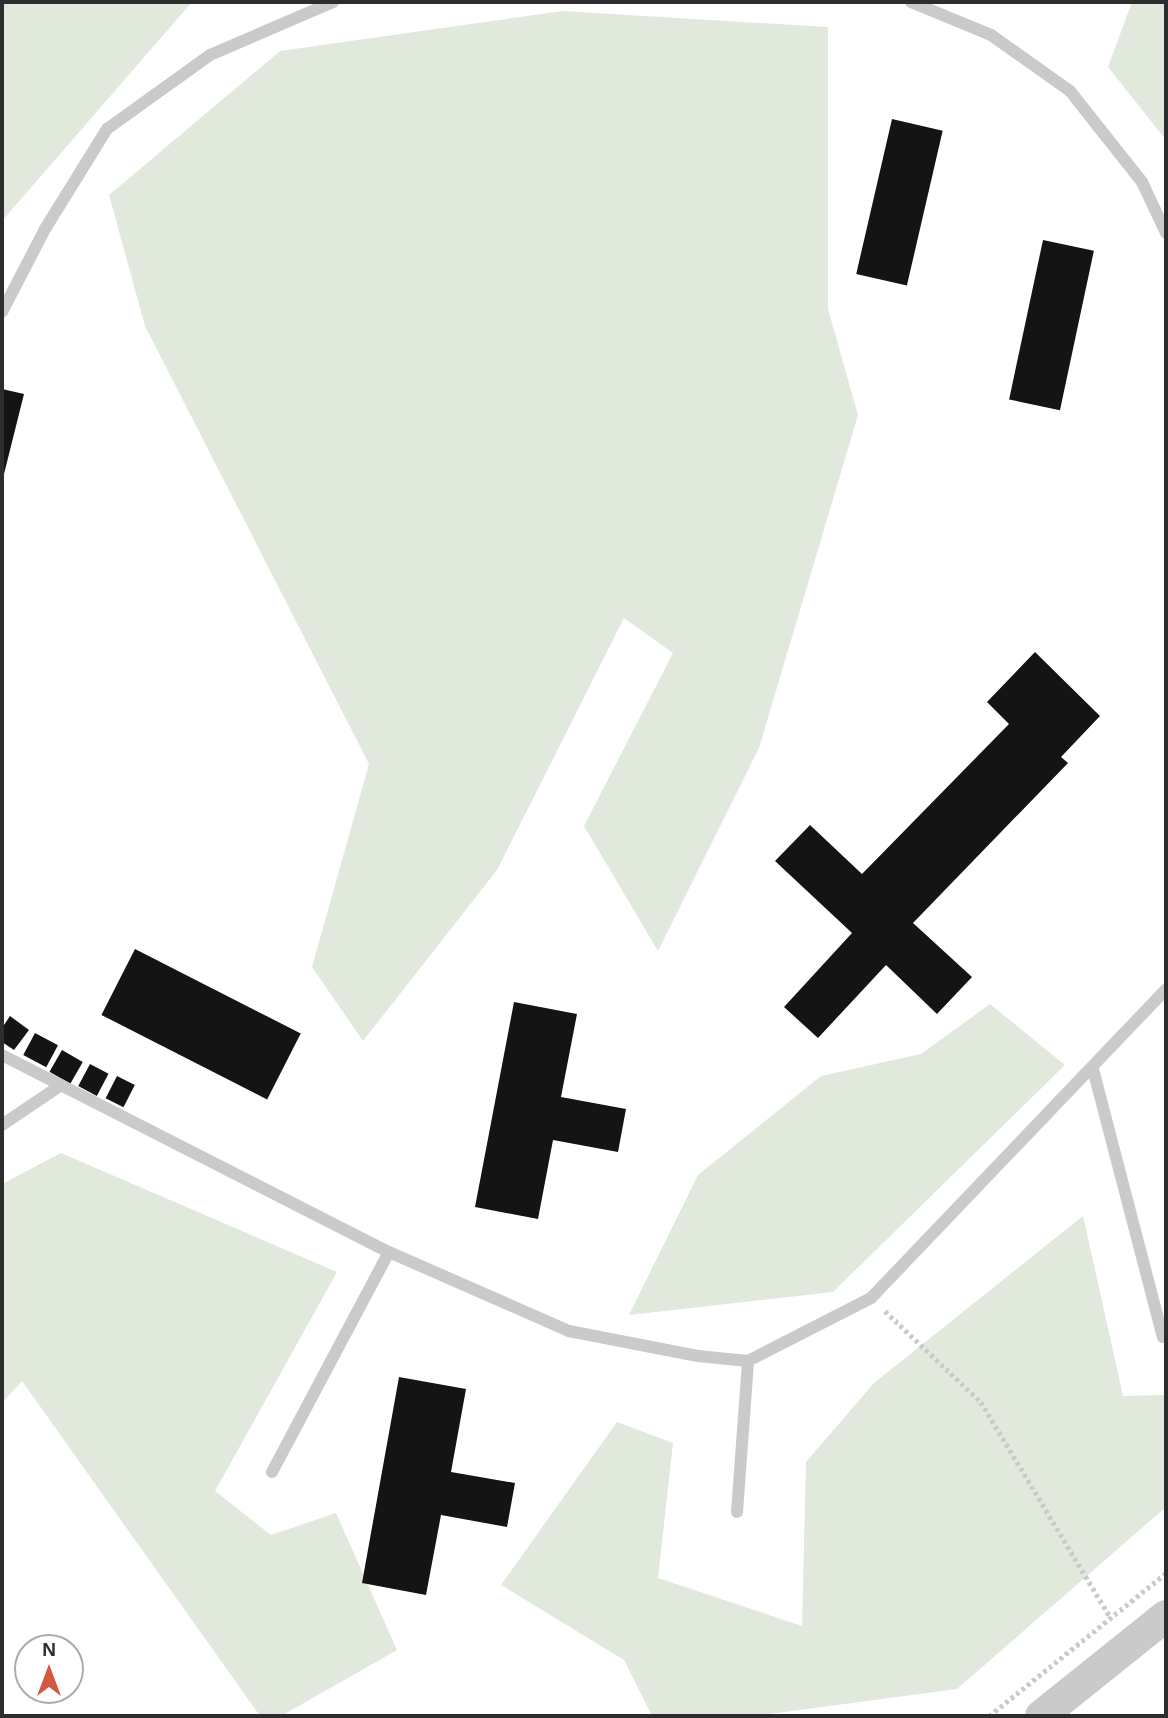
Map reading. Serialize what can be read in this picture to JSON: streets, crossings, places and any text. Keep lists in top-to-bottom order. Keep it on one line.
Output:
{"north":"top"}
